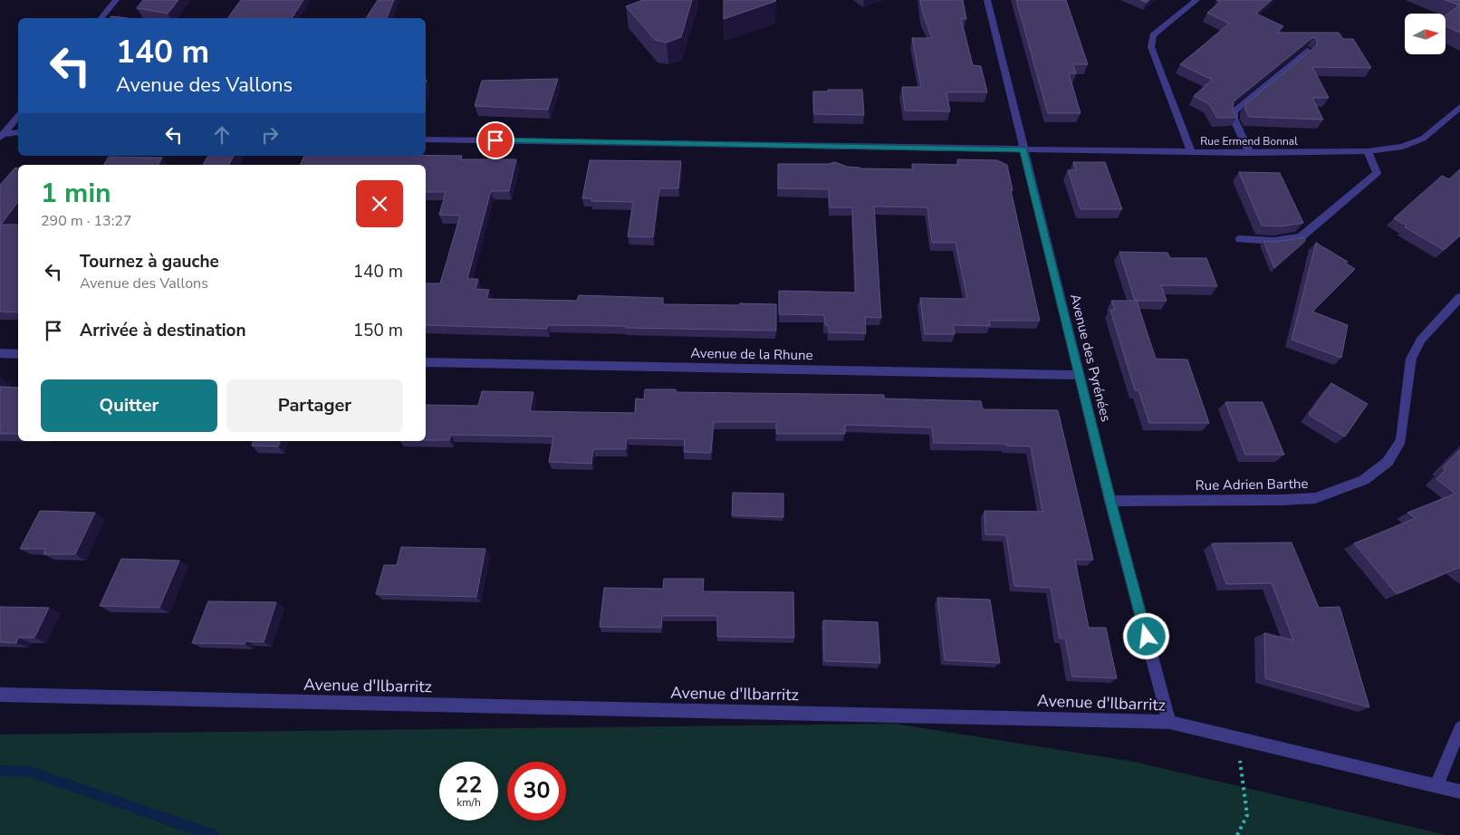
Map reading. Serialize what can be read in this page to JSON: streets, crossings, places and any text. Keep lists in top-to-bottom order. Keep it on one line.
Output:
{"streets":{"street":["Rue Ermend Bonnal","Avenue de la Rhune","Avenue des Pyrénées","Rue Adrien Barthe","Avenue d'Ilbarritz"]},"crossings":[["Rue Ermend Bonnal","Avenue des Pyrénées"],["Avenue de la Rhune","Avenue des Pyrénées"],["Avenue des Pyrénées","Rue Adrien Barthe"],["Avenue des Pyrénées","Avenue d'Ilbarritz"]],"north":"right","page":{"turn":["140 m","Avenue des Vallons"],"heading":["1 min","290 m · 13:27"],"list":[{"name":"Tournez à gauche","note":"Avenue des Vallons","value":"140 m"},{"name":"Arrivée à destination","value":"150 m"}],"buttons":["Quitter","Partager"],"speed":"22 km/h","limit":"30"}}
